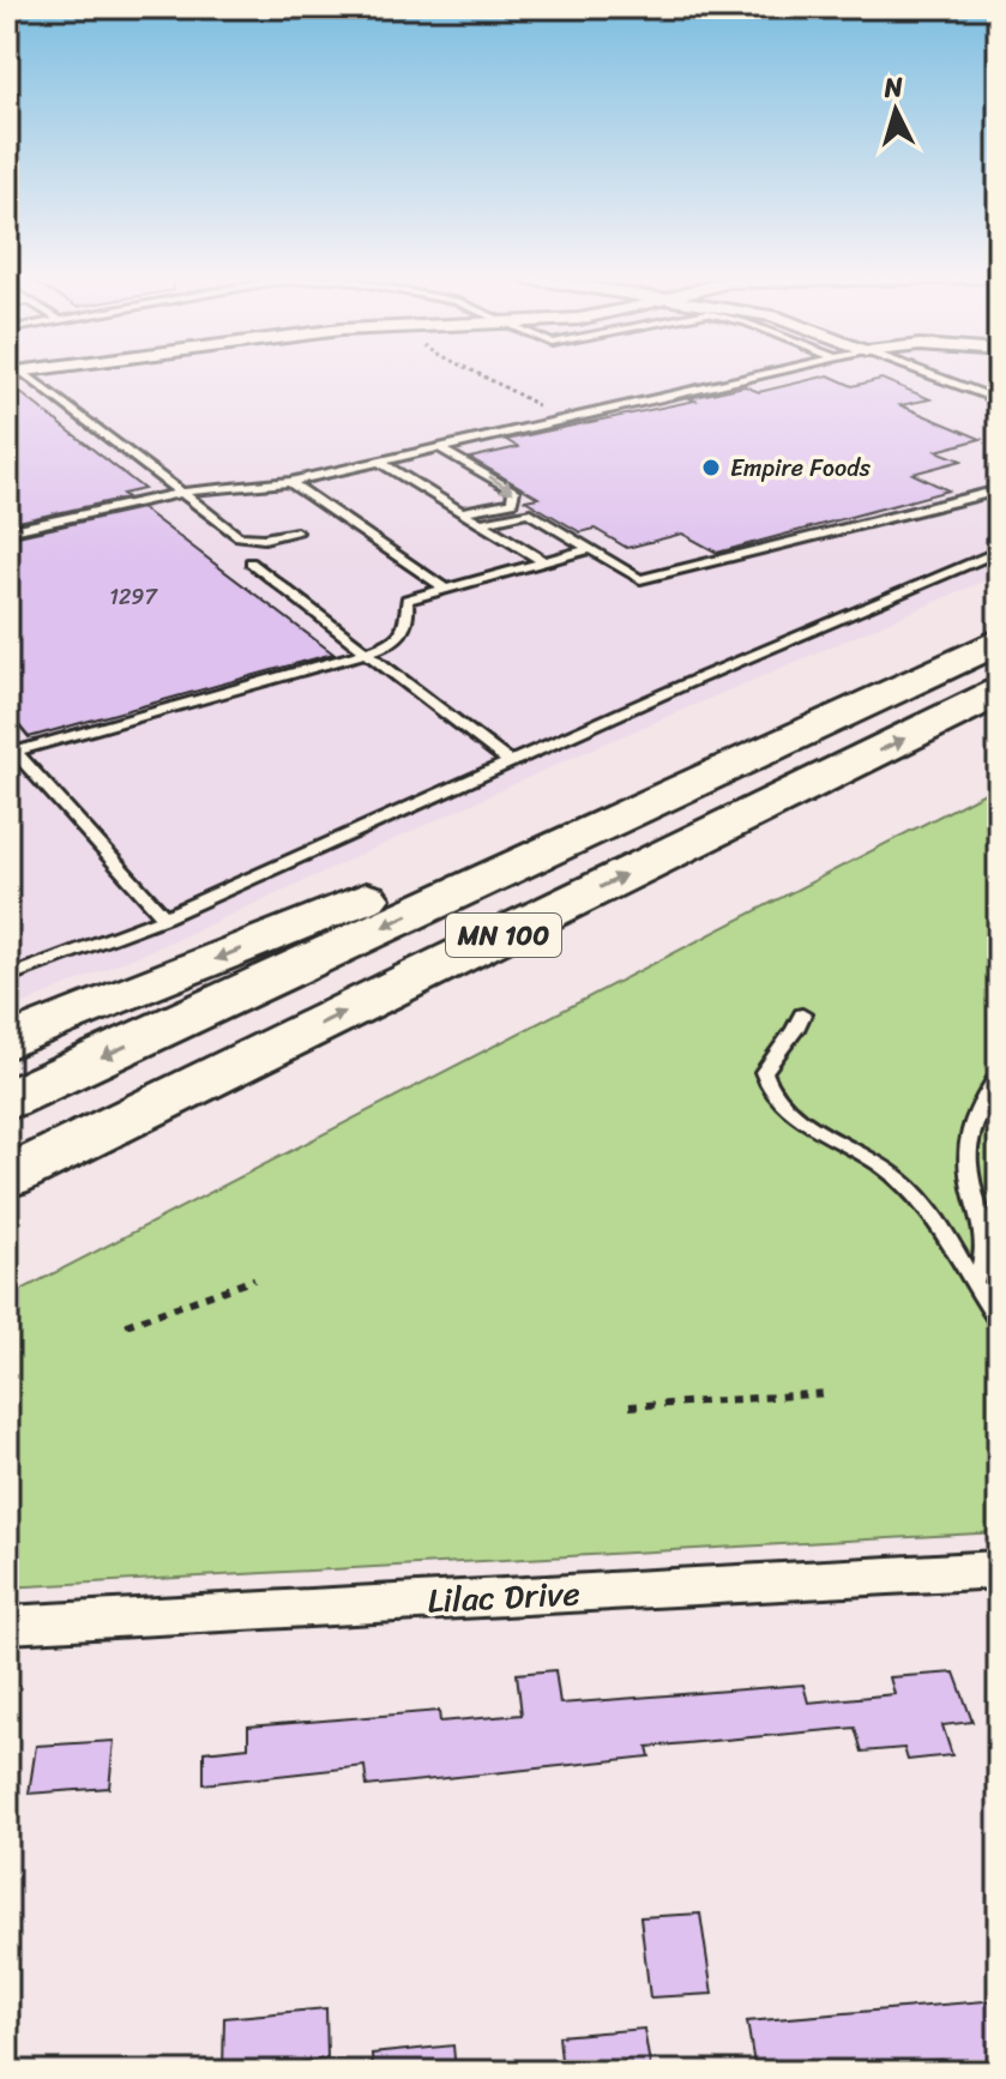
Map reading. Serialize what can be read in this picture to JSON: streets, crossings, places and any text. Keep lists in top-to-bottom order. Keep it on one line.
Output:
{"streets":{"highway":["MN 100"],"street":["Lilac Drive"]},"places":["Empire Foods"],"house_numbers":["1297"],"north":"top"}
